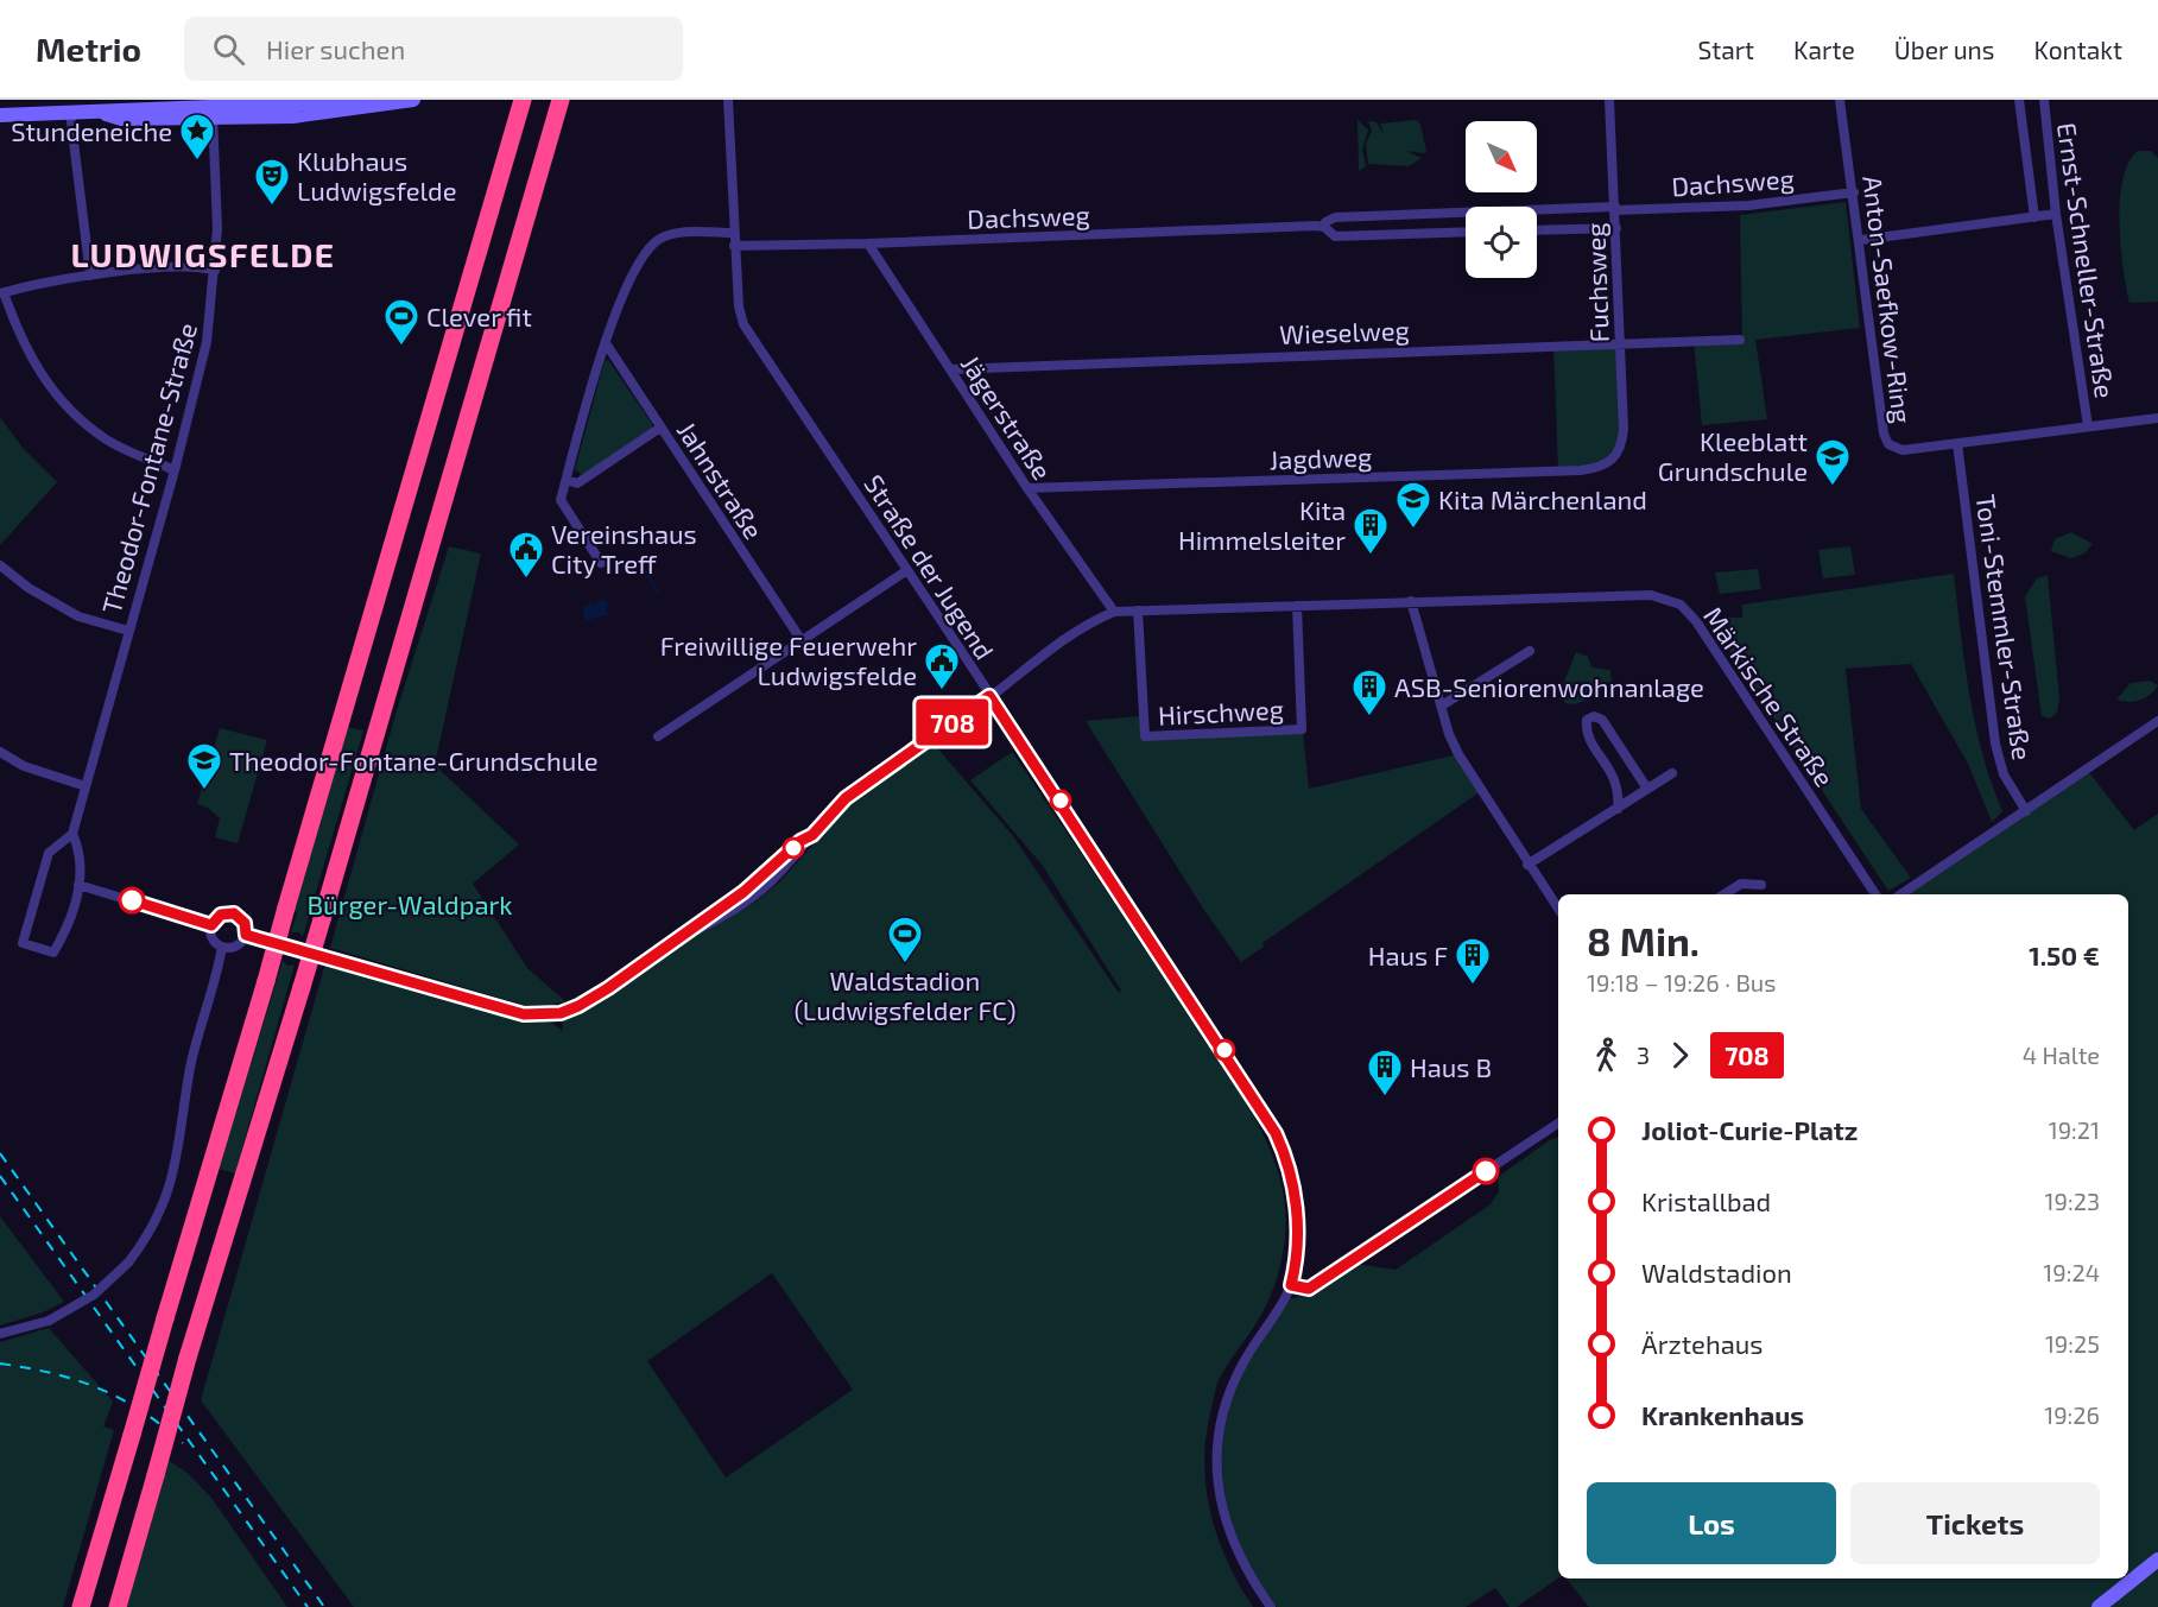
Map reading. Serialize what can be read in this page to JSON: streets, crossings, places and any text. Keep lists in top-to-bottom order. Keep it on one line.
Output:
{"streets":{"street":["Dachsweg","Ernst-Schneller-Straße","Fuchsweg","Anton-Saefkow-Ring","Wieselweg","Jägerstraße","Jagdweg","Theodor-Fontane-Straße","Jahnstraße","Straße der Jugend","Toni-Stemmler-Straße","Märkische Straße","Hirschweg"]},"crossings":[["Dachsweg","Fuchsweg"],["Dachsweg","Anton-Saefkow-Ring"],["Dachsweg","Jägerstraße"],["Dachsweg","Straße der Jugend"],["Ernst-Schneller-Straße","Anton-Saefkow-Ring"],["Fuchsweg","Wieselweg"],["Fuchsweg","Jagdweg"],["Anton-Saefkow-Ring","Toni-Stemmler-Straße"],["Wieselweg","Jägerstraße"],["Jägerstraße","Jagdweg"]],"districts":["LUDWIGSFELDE"],"parks":["Bürger-Waldpark"],"places":{"place":["Stundeneiche"],"theatre":["Klubhaus Ludwigsfelde"],"sports":["Clever fit","Waldstadion (Ludwigsfelder FC)"],"school or university":["Kleeblatt Grundschule","Kita Märchenland","Theodor-Fontane-Grundschule"],"building":["Kita Himmelsleiter","ASB-Seniorenwohnanlage","Haus F","Haus B"],"public building":["Vereinshaus City Treff","Freiwillige Feuerwehr Ludwigsfelde"]},"lines":["bus line 708"],"north":"bottom right","page":{"header":"Metrio","search":"Hier suchen","nav":["Start","Karte","Über uns","Kontakt"],"on_map":"708","heading":["8 Min.","19:18 – 19:26 · Bus","1.50 €"],"legs":["3","708","4 Halte"],"list":[{"name":"Joliot-Curie-Platz","value":"19:21"},{"name":"Kristallbad","value":"19:23"},{"name":"Waldstadion","value":"19:24"},{"name":"Ärztehaus","value":"19:25"},{"name":"Krankenhaus","value":"19:26"}],"buttons":["Los","Tickets"]}}
